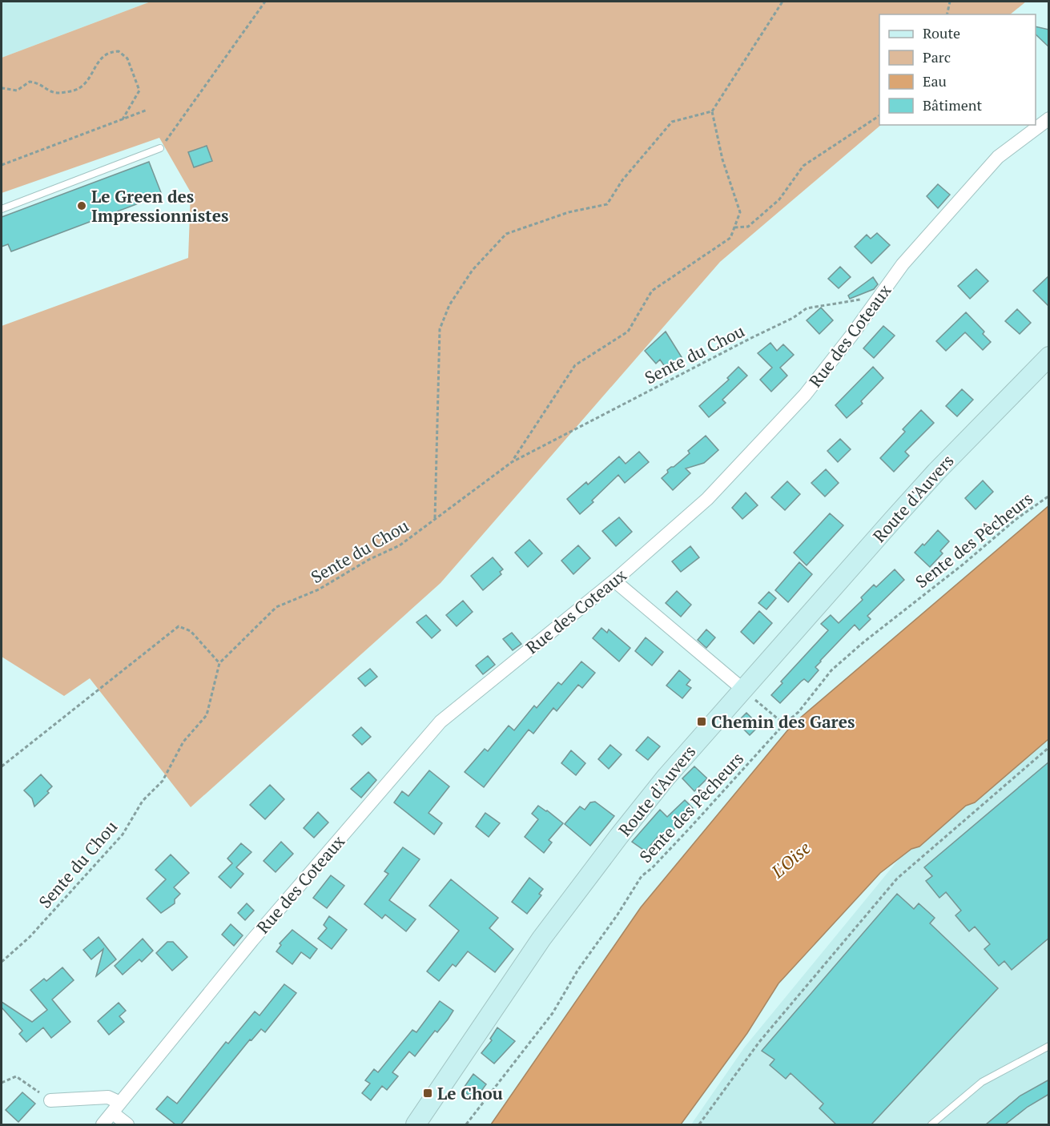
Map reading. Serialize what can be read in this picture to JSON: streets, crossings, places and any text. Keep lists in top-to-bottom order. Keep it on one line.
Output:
{"streets":{"main road":["Route d'Auvers"],"street":["Rue des Coteaux"],"path":["Sente du Chou","Sente des Pêcheurs"]},"crossings":[["Rue des Coteaux","Sente du Chou"]],"water":["L'Oise"],"places":{"other":["Le Green des Impressionnistes"],"transit":["Chemin des Gares","Le Chou"]},"legend":["Route","Parc","Eau","Bâtiment"]}
